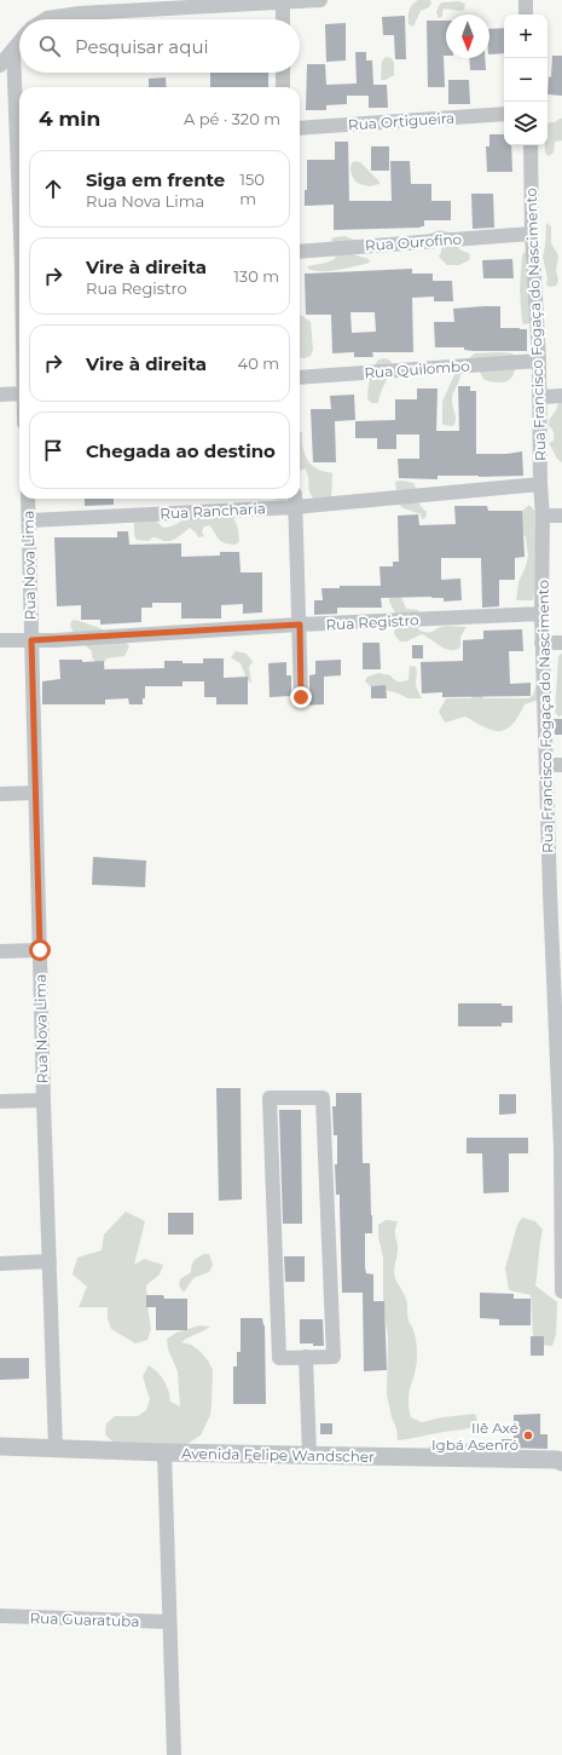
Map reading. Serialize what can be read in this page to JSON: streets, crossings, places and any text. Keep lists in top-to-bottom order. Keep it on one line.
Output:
{"streets":{"street":["Rua Ortigueira","Rua Ourofino","Rua Francisco Fogaça do Nascimento","Rua Quilombo","Rua Rancharia","Rua Nova Lima","Rua Registro","Avenida Felipe Wandscher","Rua Guaratuba"]},"crossings":[["Rua Ourofino","Rua Francisco Fogaça do Nascimento"],["Rua Francisco Fogaça do Nascimento","Rua Quilombo"],["Rua Francisco Fogaça do Nascimento","Rua Rancharia"],["Rua Francisco Fogaça do Nascimento","Rua Registro"],["Rua Rancharia","Rua Nova Lima"],["Rua Nova Lima","Rua Registro"],["Rua Nova Lima","Avenida Felipe Wandscher"]],"places":["Ilê Axé Igbá Asenró"],"north":"bottom","page":{"map_buttons":["+","−"],"search":"Pesquisar aqui","heading":["4 min","A pé · 320 m"],"list":[["Siga em frente","Rua Nova Lima","150 m"],["Vire à direita","Rua Registro","130 m"],["Vire à direita","40 m"],"Chegada ao destino"]}}
